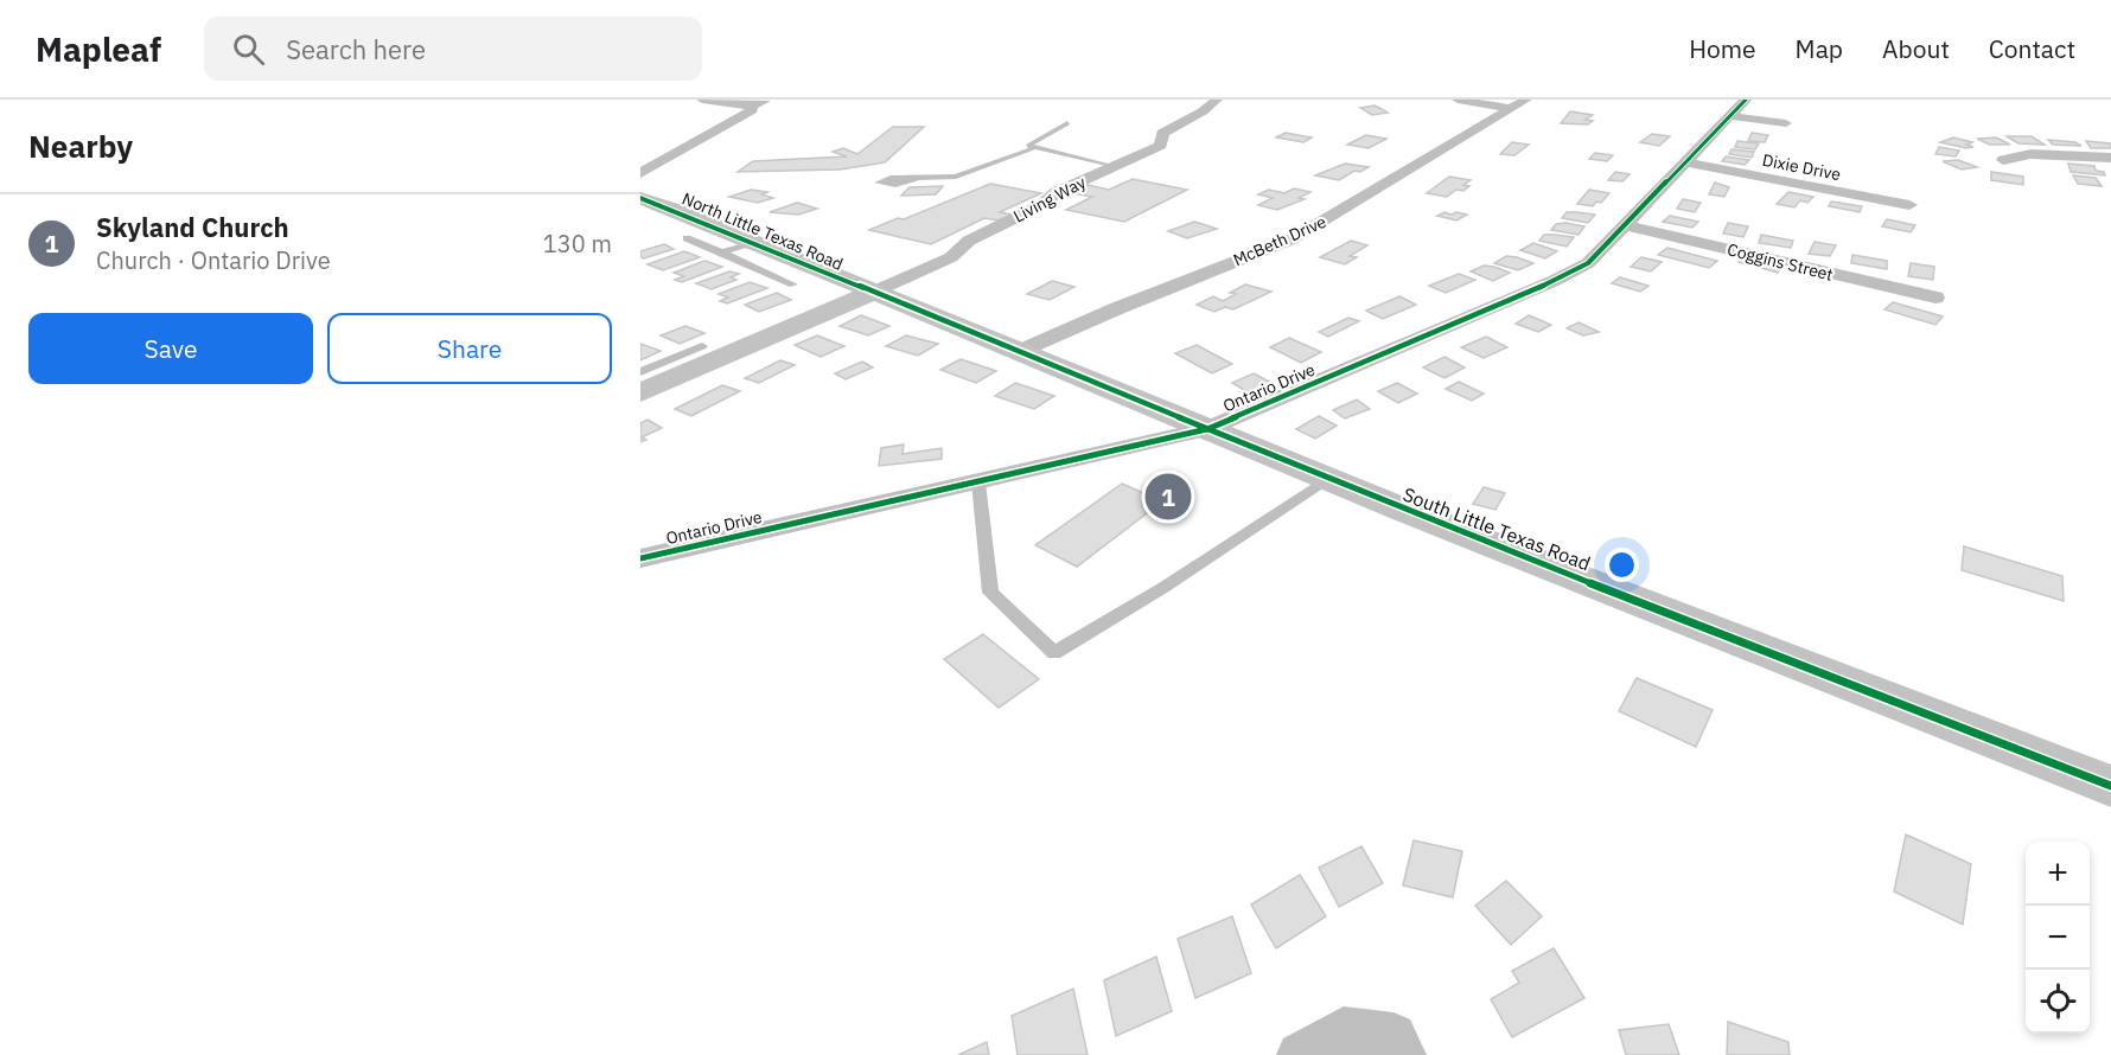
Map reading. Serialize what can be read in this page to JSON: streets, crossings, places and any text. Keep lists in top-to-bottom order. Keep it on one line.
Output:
{"streets":{"street":["Dixie Drive","Living Way","North Little Texas Road","McBeth Drive","Coggins Street","Ontario Drive","South Little Texas Road"]},"crossings":[["Dixie Drive","Ontario Drive"],["Living Way","North Little Texas Road"],["Living Way","South Little Texas Road"],["North Little Texas Road","South Little Texas Road"],["McBeth Drive","South Little Texas Road"],["Coggins Street","Ontario Drive"],["Ontario Drive","South Little Texas Road"]],"page":{"header":"Mapleaf","search":"Search here","nav":["Home","Map","About","Contact"],"heading":"Nearby","list":[{"mark":"1","name":"Skyland Church","note":"Church · Ontario Drive","value":"130 m"}],"buttons":["Save","Share"],"pins":"1","map_buttons":["+","−"]}}
